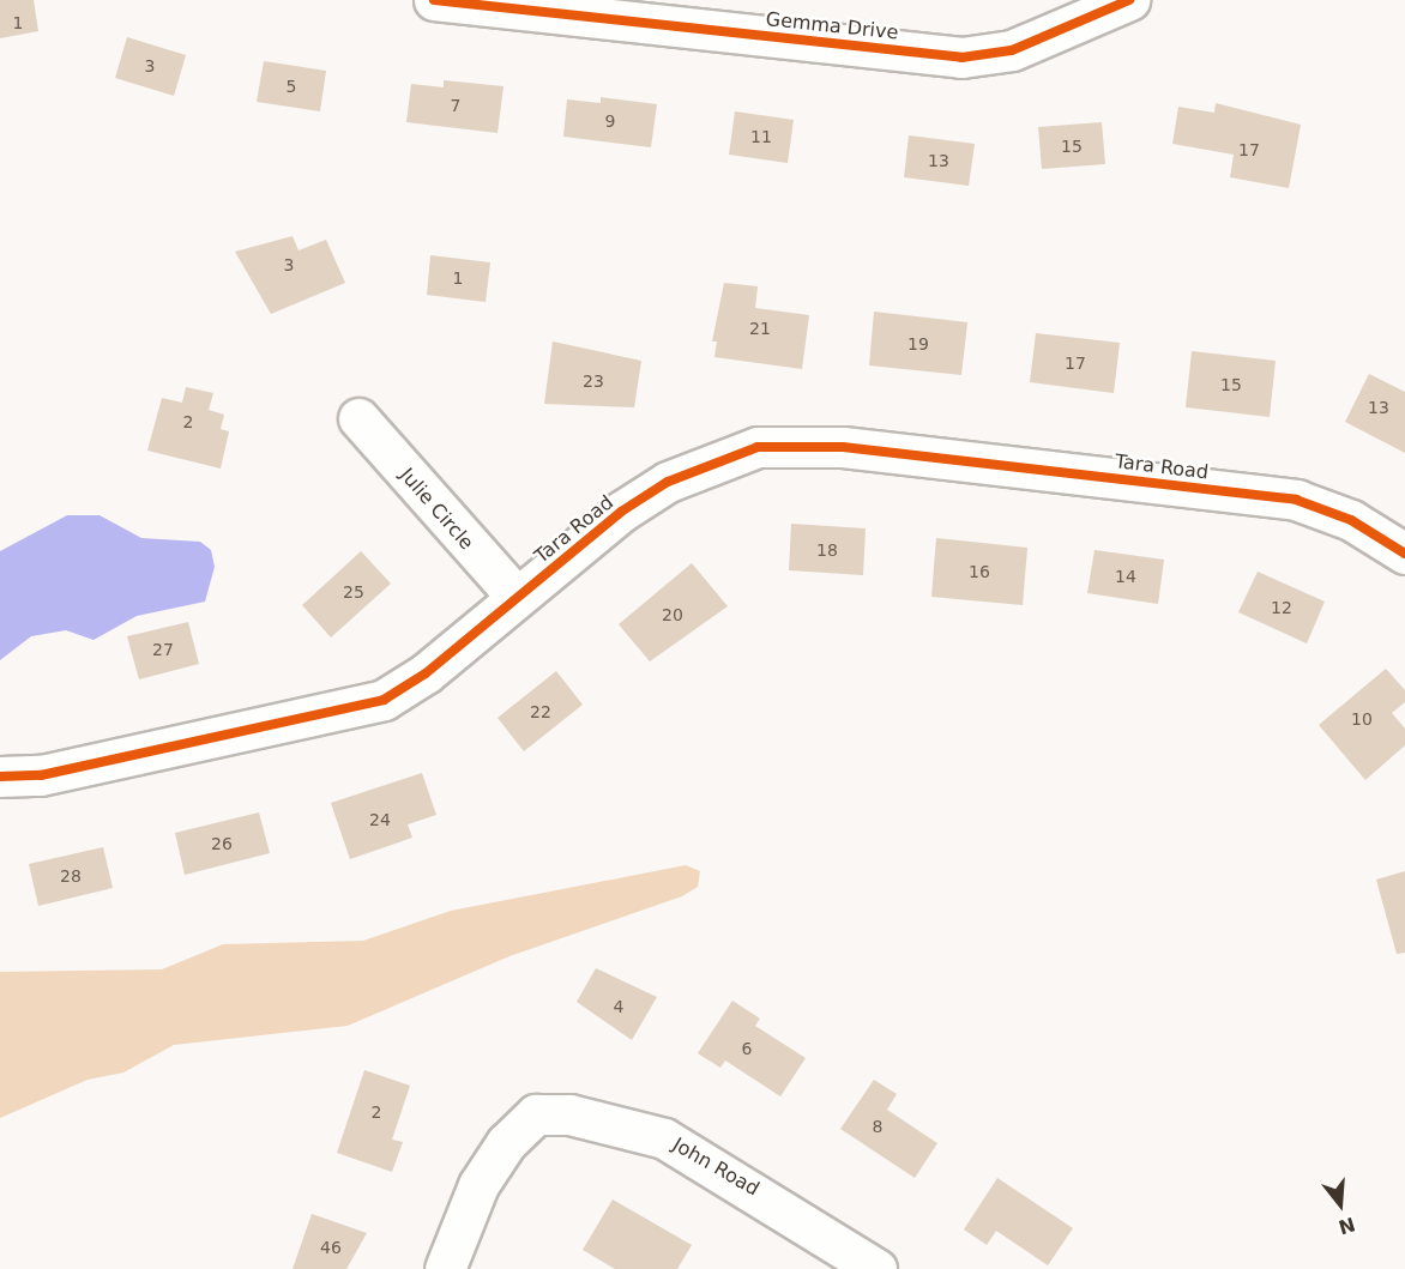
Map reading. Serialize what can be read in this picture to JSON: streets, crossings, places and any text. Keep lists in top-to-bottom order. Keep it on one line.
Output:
{"streets":{"street":["Gemma Drive","Tara Road","Julie Circle","John Road"]},"crossings":[["Tara Road","Julie Circle"]],"house_numbers":["1","3","5","7","9","11","15","17","13","3","1","21","19","17","23","15","13","2","18","16","14","25","12","20","27","22","10","24","26","28","4","6","2","8","46"],"north":"bottom"}
